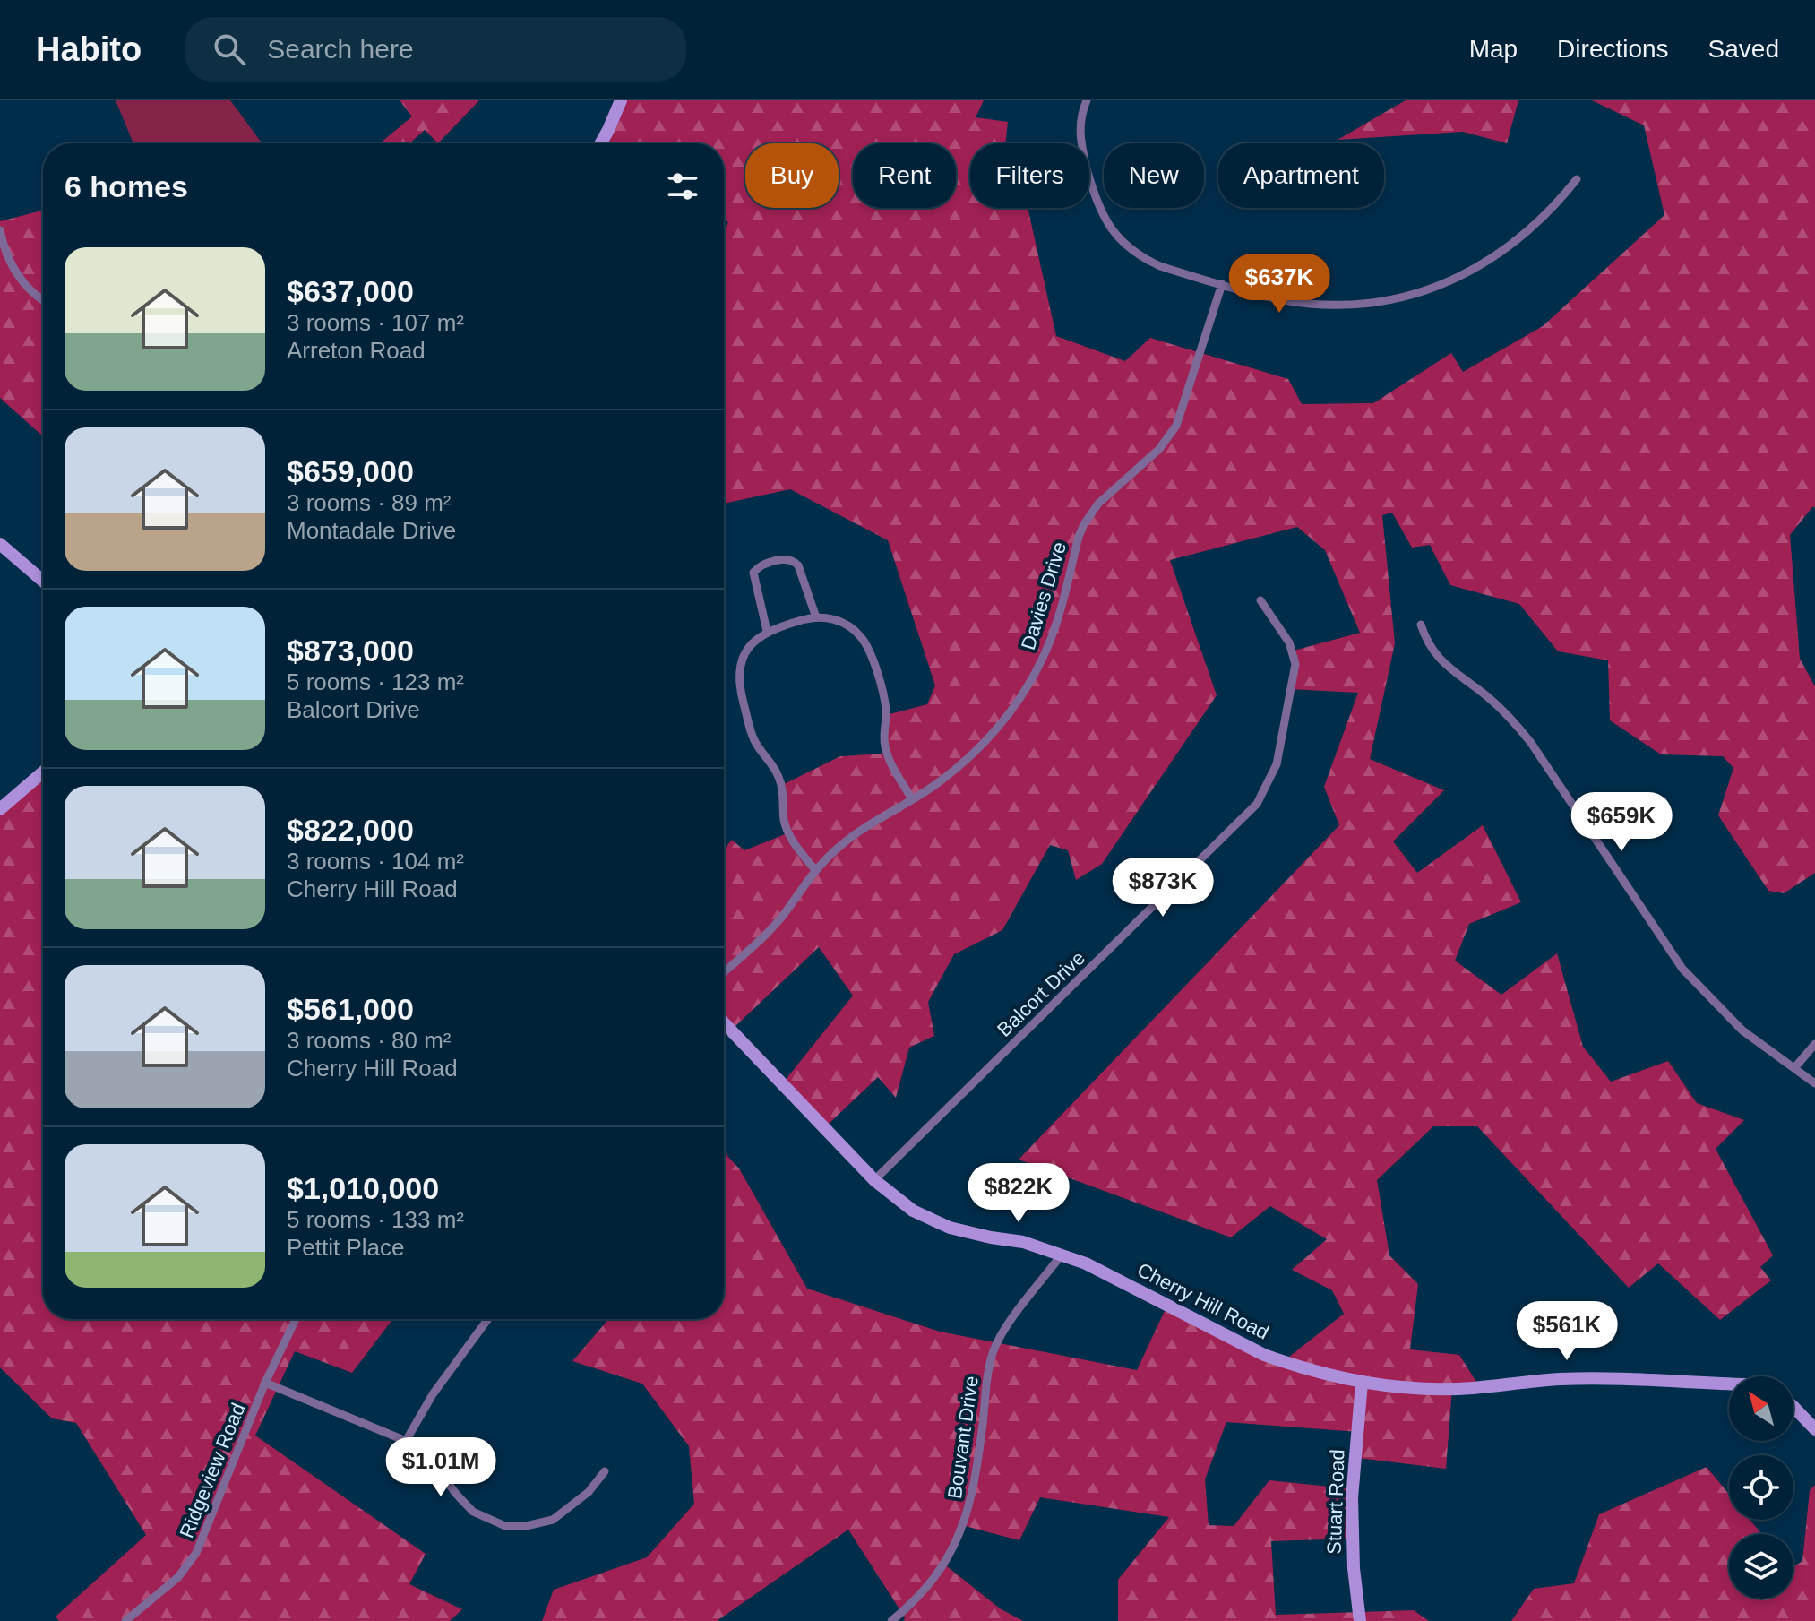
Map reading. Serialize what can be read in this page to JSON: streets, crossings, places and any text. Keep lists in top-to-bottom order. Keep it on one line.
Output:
{"streets":{"street":["Davies Drive","Balcort Drive","Cherry Hill Road","Bouvant Drive","Ridgeview Road","Stuart Road"]},"crossings":[["Balcort Drive","Cherry Hill Road"],["Cherry Hill Road","Bouvant Drive"],["Cherry Hill Road","Stuart Road"]],"north":"top left","page":{"header":"Habito","search":"Search here","nav":["Map","Directions","Saved"],"chip":["Buy","Rent","Filters","New","Apartment"],"heading":"6 homes","list":[{"name":"$637,000","note":"3 rooms · 107 m² · Arreton Road"},{"name":"$659,000","note":"3 rooms · 89 m² · Montadale Drive"},{"name":"$873,000","note":"5 rooms · 123 m² · Balcort Drive"},{"name":"$822,000","note":"3 rooms · 104 m² · Cherry Hill Road"},{"name":"$561,000","note":"3 rooms · 80 m² · Cherry Hill Road"},{"name":"$1,010,000","note":"5 rooms · 133 m² · Pettit Place"}],"price":["$637K","$659K","$873K","$822K","$561K","$1.01M"]}}
